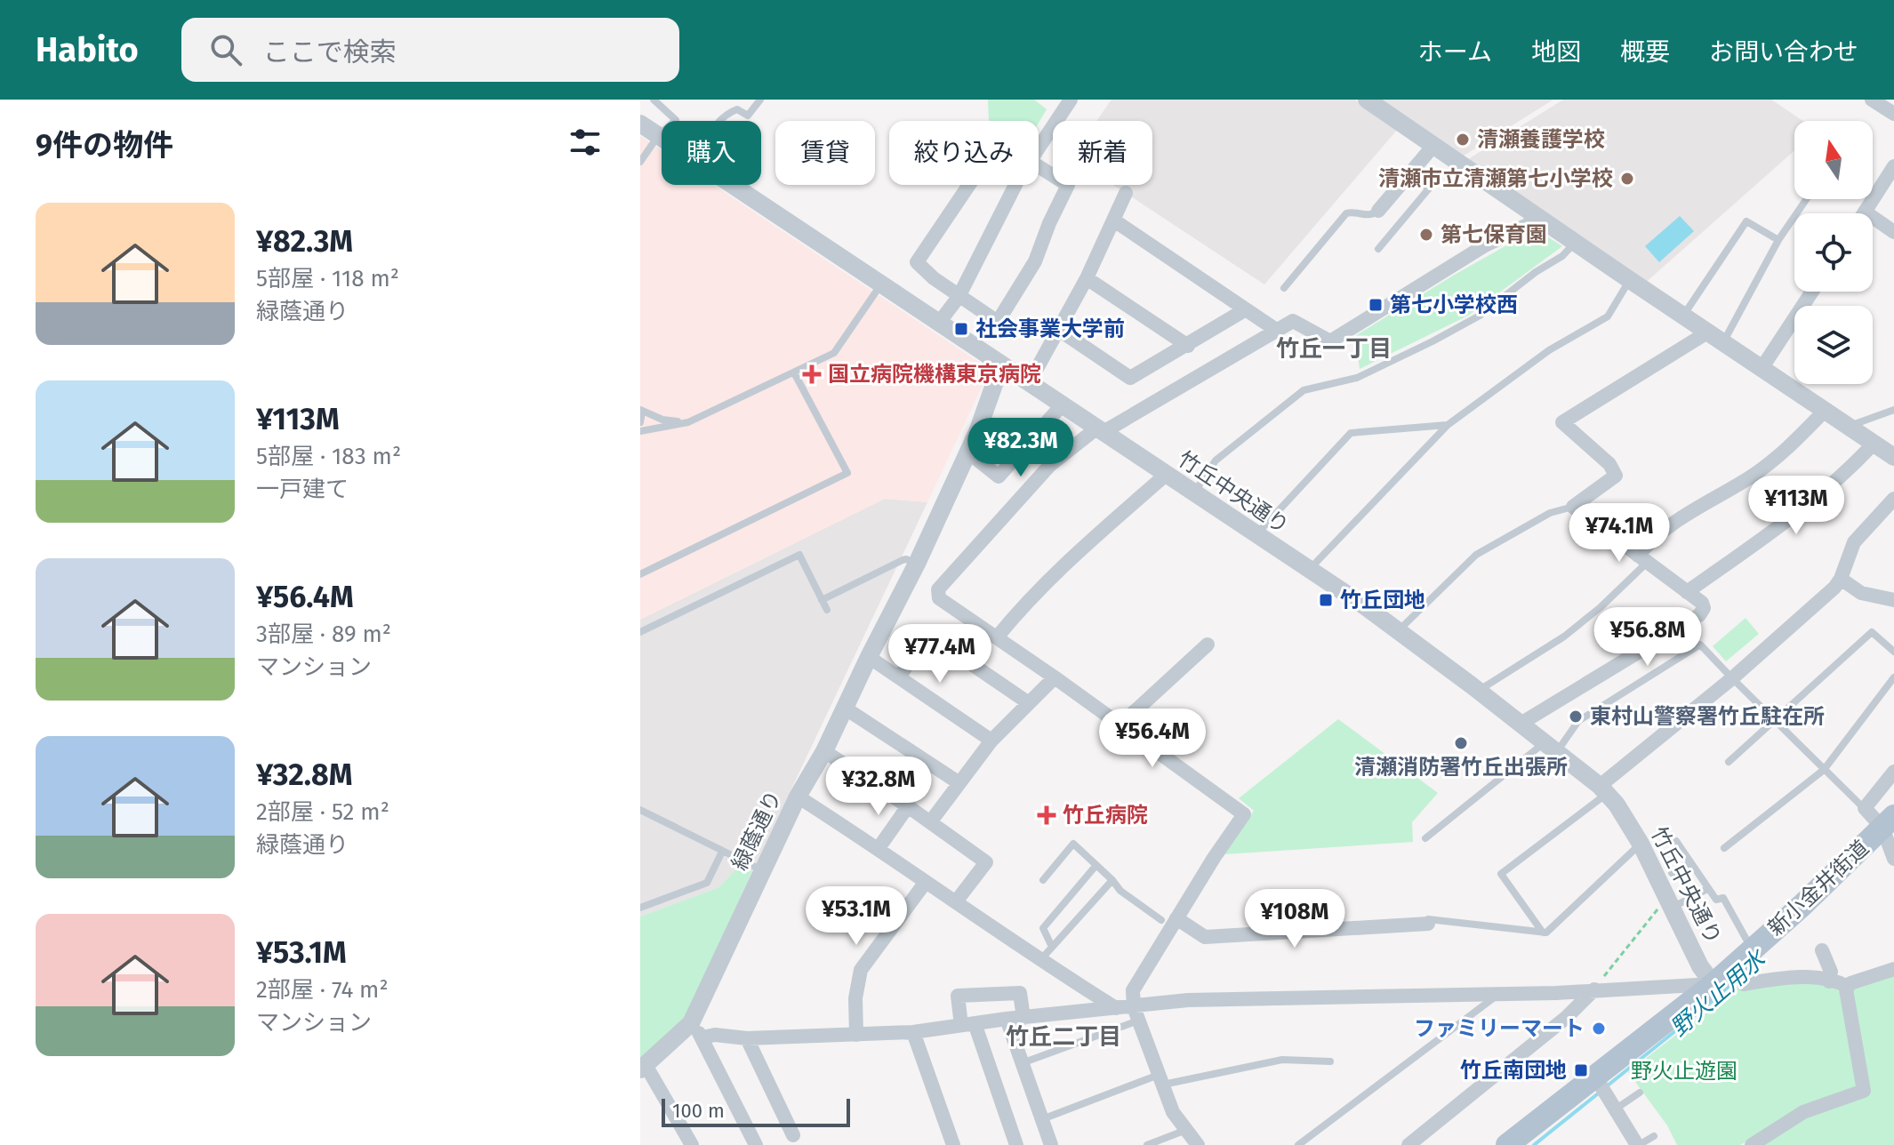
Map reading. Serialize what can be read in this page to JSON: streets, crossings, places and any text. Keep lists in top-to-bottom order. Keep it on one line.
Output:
{"streets":{"main road":["新小金井街道"],"street":["竹丘中央通り","緑蔭通り"]},"crossings":[["竹丘中央通り","緑蔭通り"],["竹丘中央通り","新小金井街道"]],"districts":["竹丘一丁目","竹丘二丁目"],"water":["野火止用水"],"parks":["野火止遊園"],"places":{"other":["清瀬養護学校","清瀬市立清瀬第七小学校","第七保育園","東村山警察署竹丘駐在所","清瀬消防署竹丘出張所","ファミリーマート"],"transit":["第七小学校西","社会事業大学前","竹丘団地","竹丘南団地"],"health":["国立病院機構東京病院","竹丘病院"]},"scale_bar":"100 m","north":"top","page":{"header":"Habito","search":"ここで検索","nav":["ホーム","地図","概要","お問い合わせ"],"heading":"9件の物件","chip":["購入","賃貸","絞り込み","新着"],"list":[{"name":"¥82.3M","note":"5部屋 · 118 m² · 緑蔭通り"},{"name":"¥113M","note":"5部屋 · 183 m² · 一戸建て"},{"name":"¥56.4M","note":"3部屋 · 89 m² · マンション"},{"name":"¥32.8M","note":"2部屋 · 52 m² · 緑蔭通り"},{"name":"¥53.1M","note":"2部屋 · 74 m² · マンション"}],"price":["¥82.3M","¥113M","¥74.1M","¥56.8M","¥77.4M","¥56.4M","¥32.8M","¥53.1M","¥108M"],"scale":"100 m"}}
